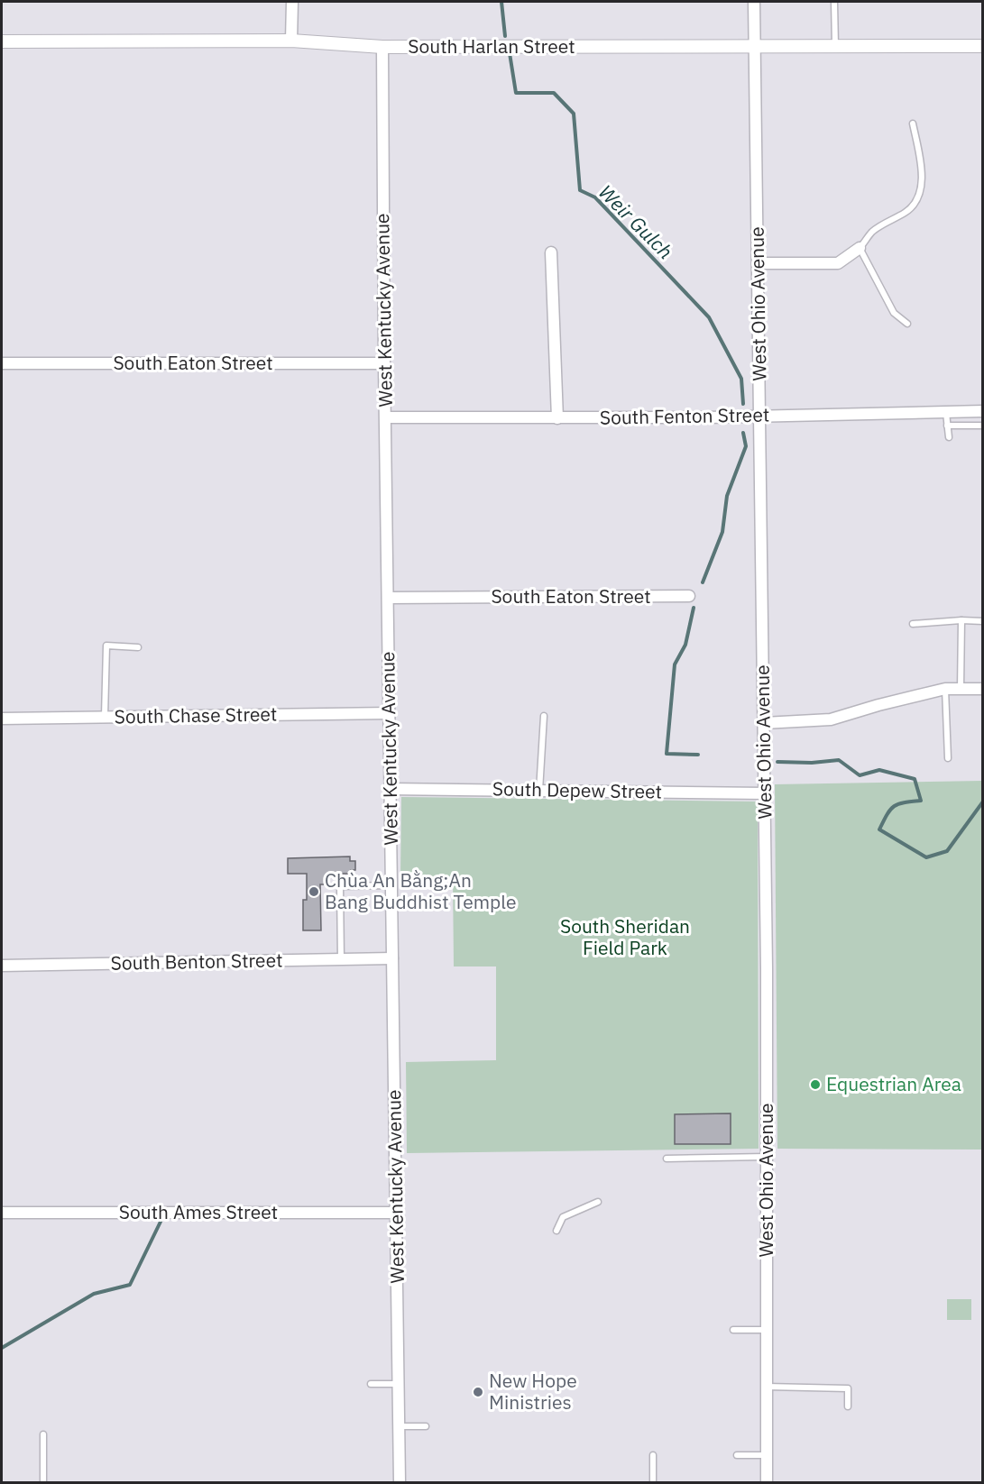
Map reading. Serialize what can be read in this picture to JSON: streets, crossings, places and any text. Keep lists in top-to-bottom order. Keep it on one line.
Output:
{"streets":{"street":["South Harlan Street","West Ohio Avenue","West Kentucky Avenue","South Eaton Street","South Fenton Street","South Chase Street","South Depew Street","South Benton Street","South Ames Street"]},"crossings":[["South Harlan Street","West Ohio Avenue"],["South Harlan Street","West Kentucky Avenue"],["West Ohio Avenue","South Fenton Street"],["West Ohio Avenue","South Depew Street"],["West Kentucky Avenue","South Eaton Street"],["West Kentucky Avenue","South Fenton Street"],["West Kentucky Avenue","South Chase Street"],["West Kentucky Avenue","South Depew Street"],["West Kentucky Avenue","South Benton Street"],["West Kentucky Avenue","South Ames Street"]],"water":["Weir Gulch"],"parks":["South Sheridan Field Park"],"places":["Chùa An Bằng;An Bang Buddhist Temple","Equestrian Area","New Hope Ministries"]}
